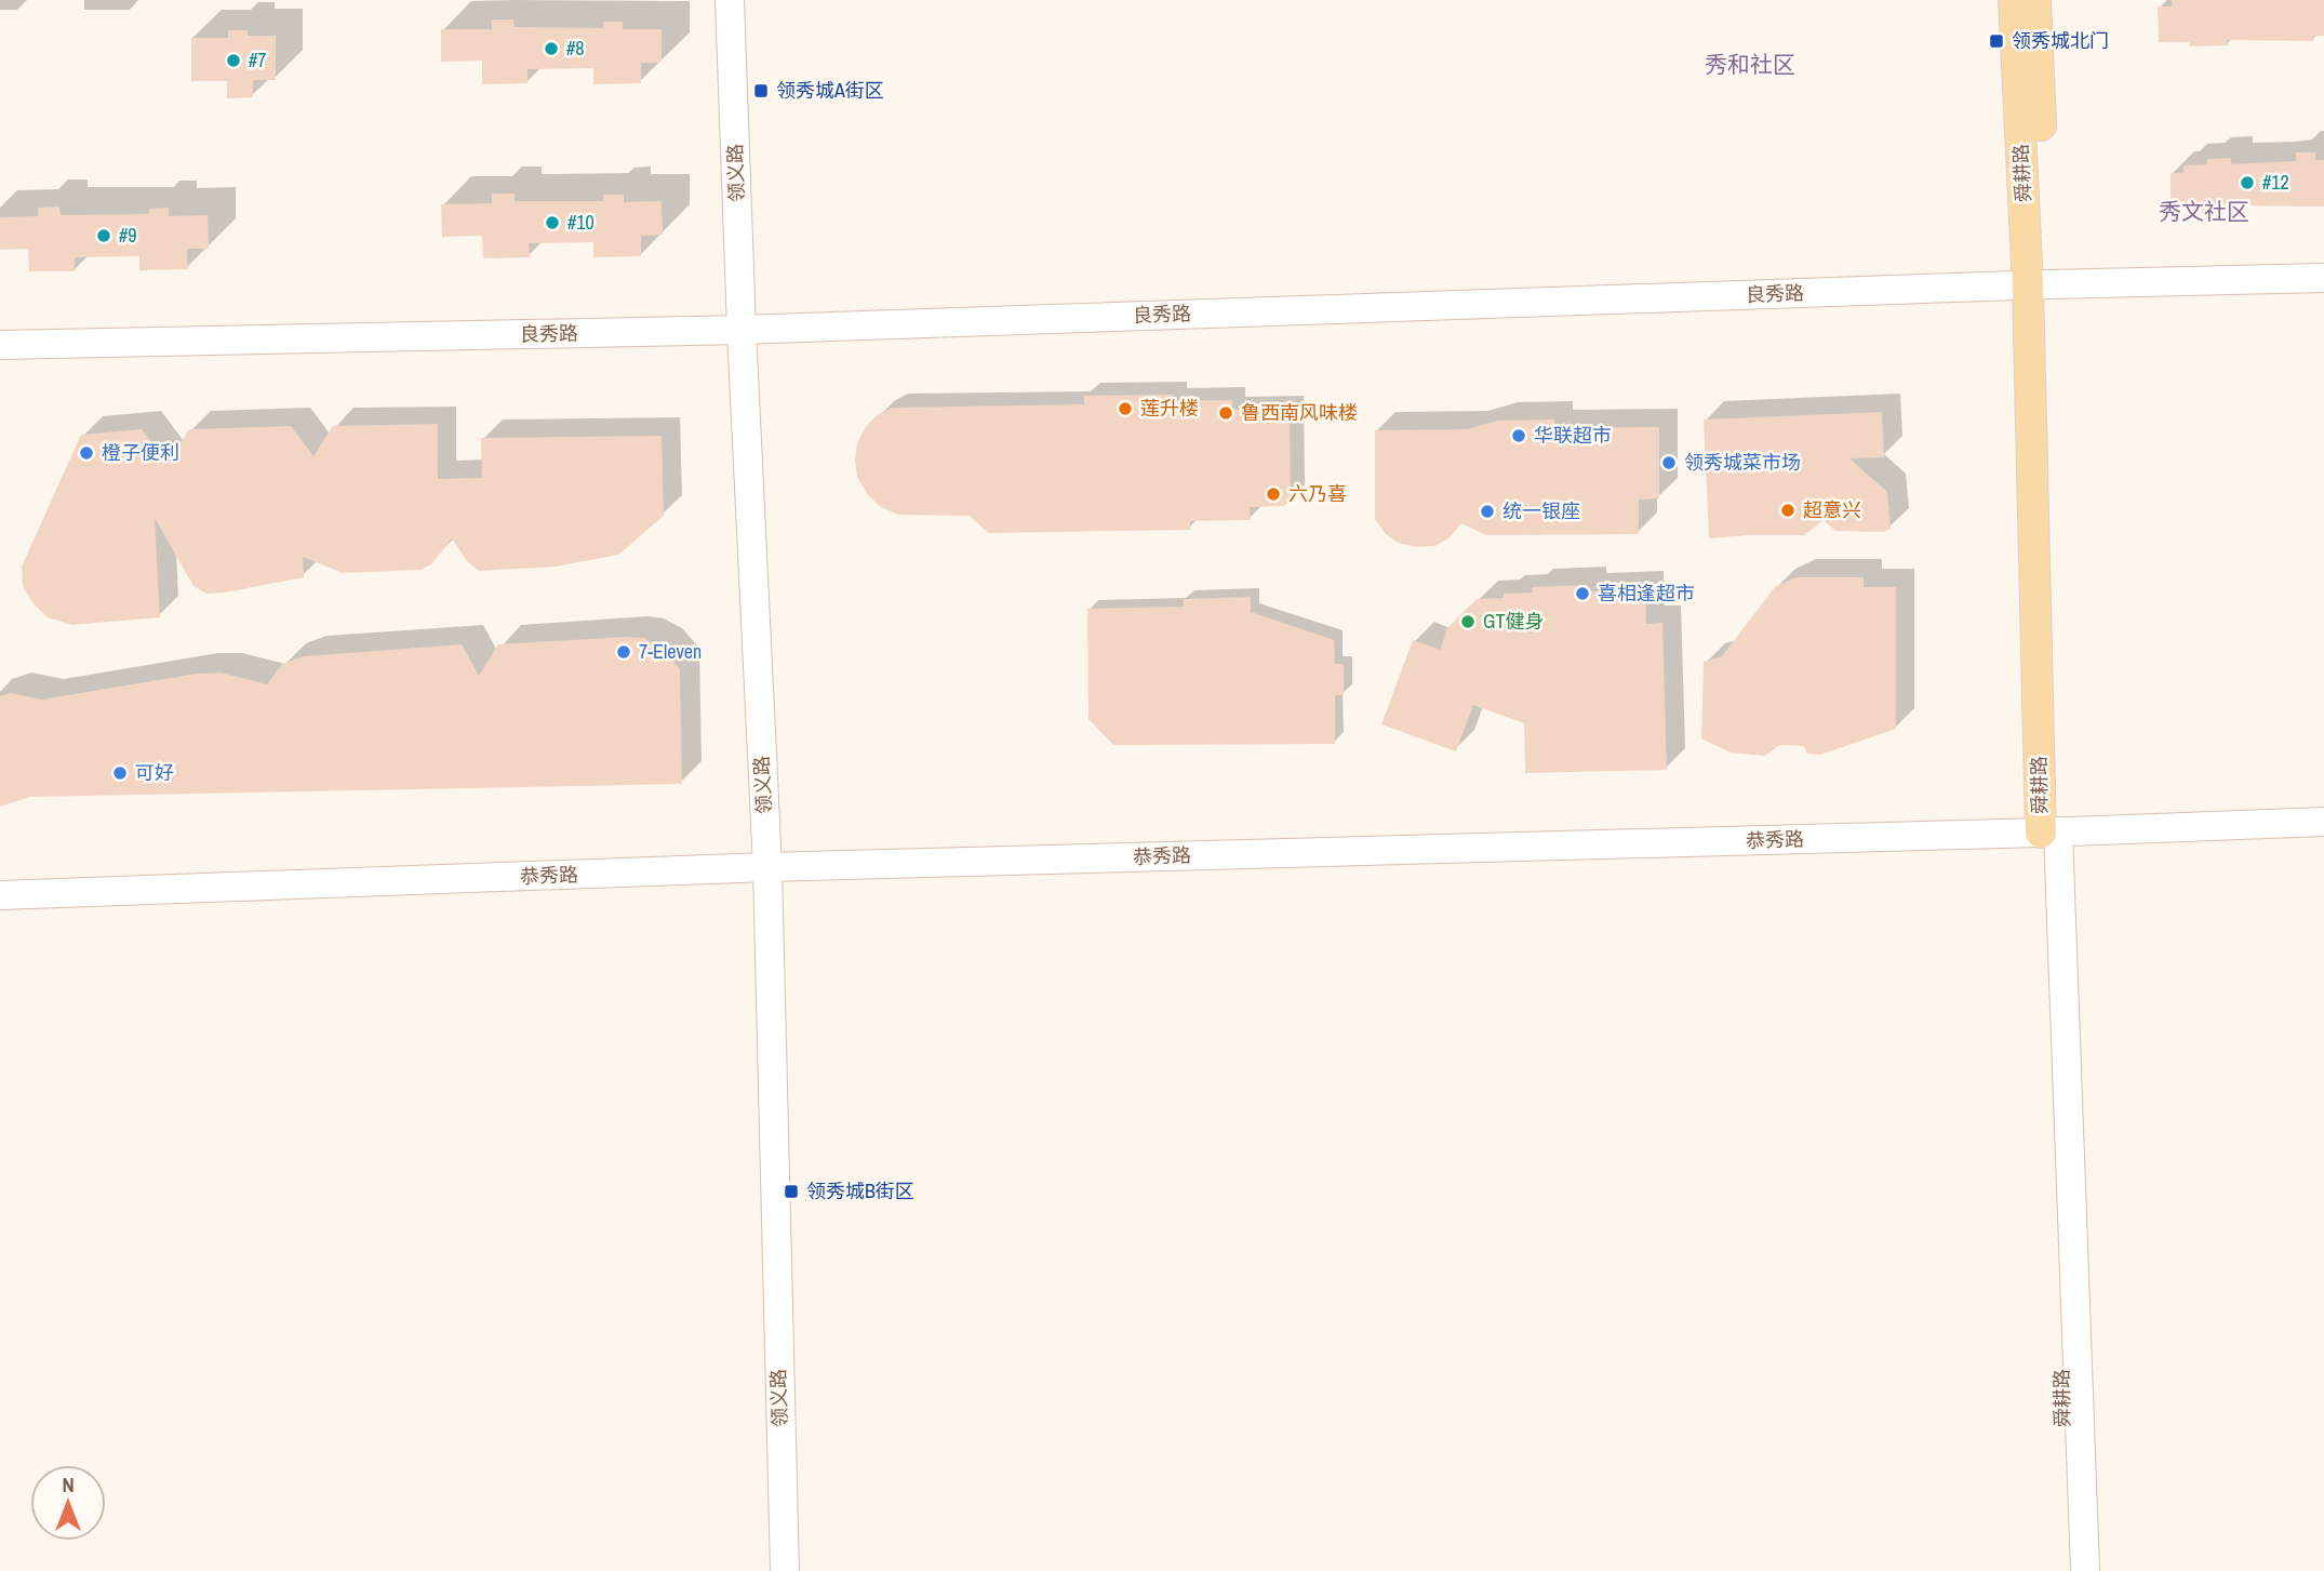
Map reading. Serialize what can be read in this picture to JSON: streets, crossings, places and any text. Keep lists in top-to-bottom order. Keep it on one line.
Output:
{"streets":{"main road":["舜耕路"],"street":["领义路","良秀路","恭秀路"]},"crossings":[["领义路","良秀路"],["领义路","恭秀路"],["舜耕路","良秀路"],["舜耕路","恭秀路"]],"districts":["秀和社区","秀文社区"],"places":{"transit":["领秀城北门","领秀城A街区","领秀城B街区"],"other":["#8","#7","#12","#10","#9","莲升楼","鲁西南风味楼","华联超市","橙子便利","领秀城菜市场","六乃喜","超意兴","统一银座","喜相逢超市","GT健身","7-Eleven","可好"]},"north":"top"}
